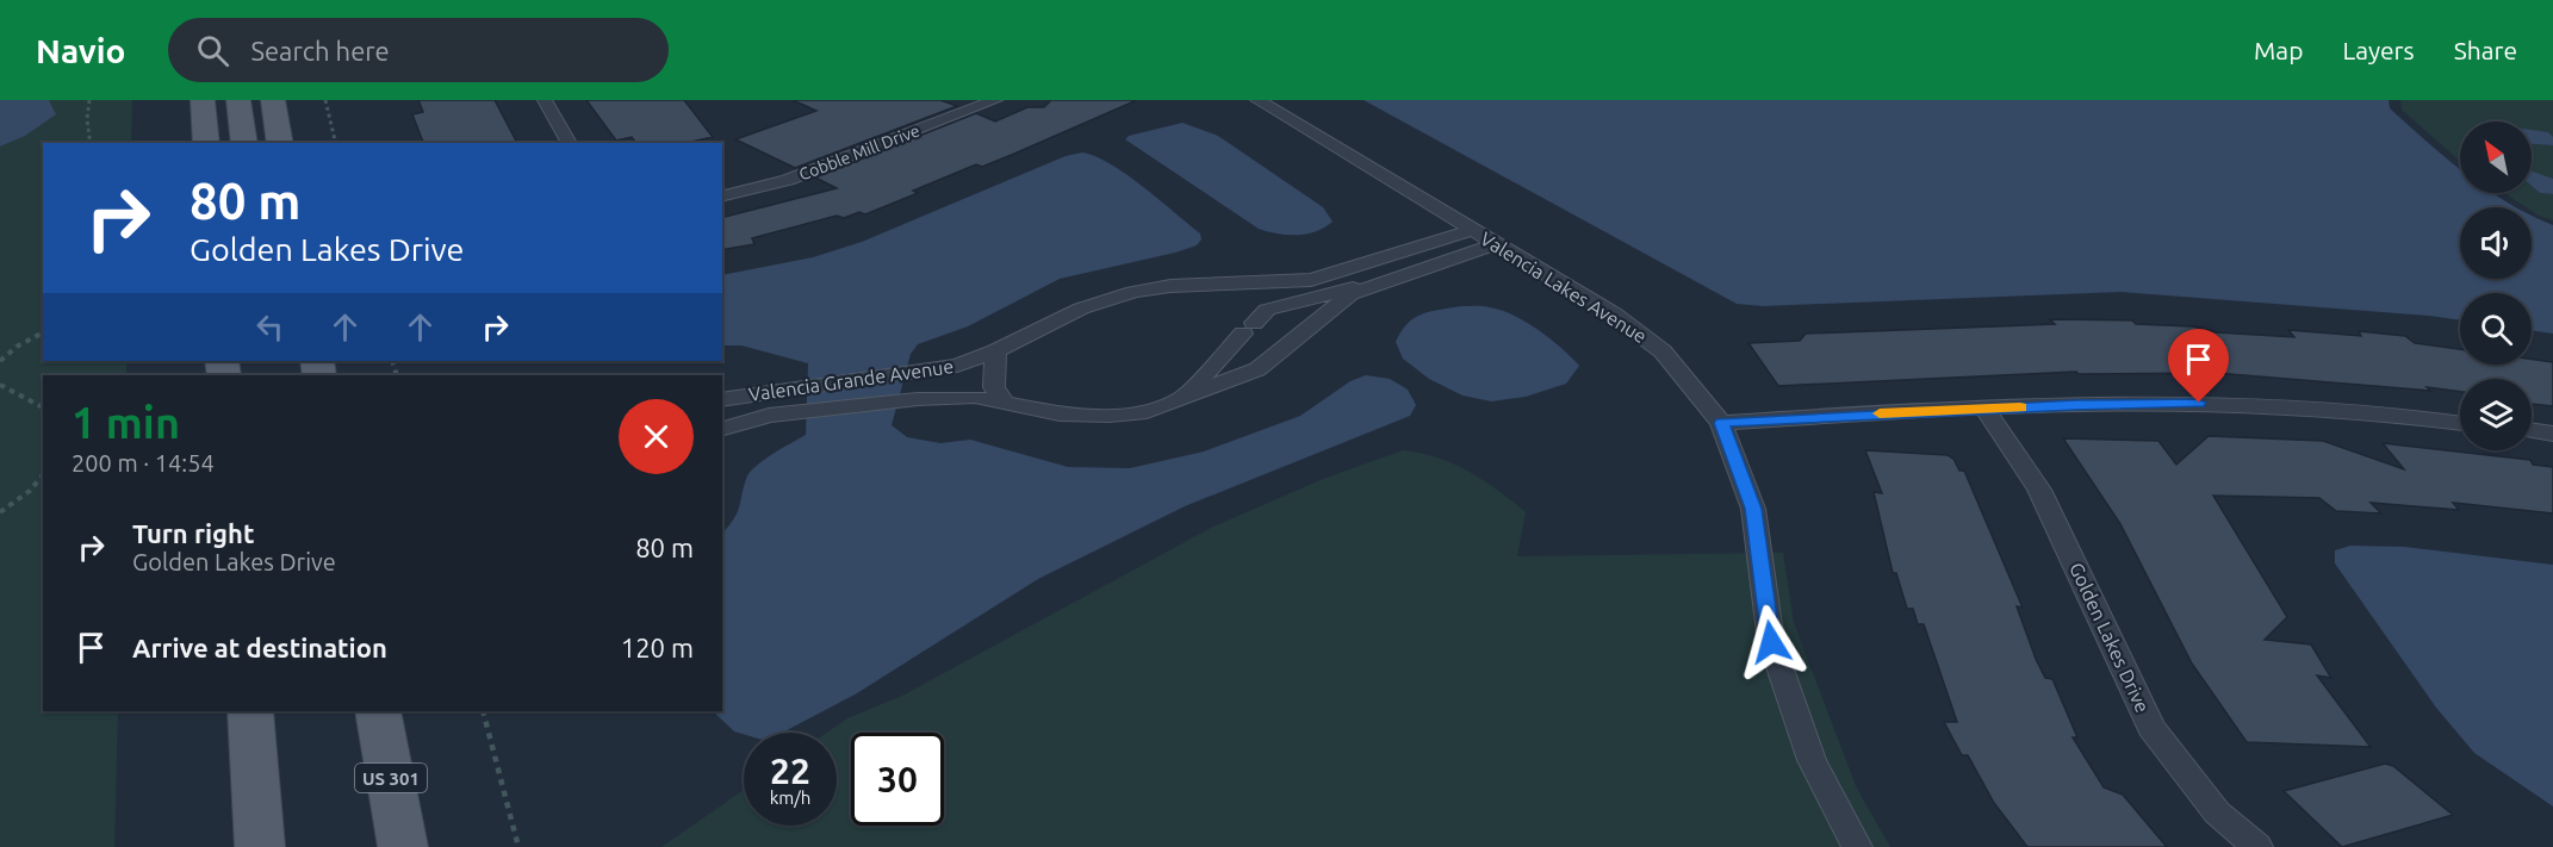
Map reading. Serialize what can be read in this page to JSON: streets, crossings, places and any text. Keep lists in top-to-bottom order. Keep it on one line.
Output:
{"streets":{"main road":["US 301"],"street":["Cobble Mill Drive","Valencia Lakes Avenue","Valencia Grande Avenue","Golden Lakes Drive"]},"crossings":[["Valencia Lakes Avenue","Valencia Grande Avenue"]],"north":"top left","page":{"header":"Navio","search":"Search here","nav":["Map","Layers","Share"],"turn":["80 m","Golden Lakes Drive"],"heading":["1 min","200 m · 14:54"],"list":[{"name":"Turn right","note":"Golden Lakes Drive","value":"80 m"},{"name":"Arrive at destination","value":"120 m"}],"speed":"22 km/h","limit":"30"}}
